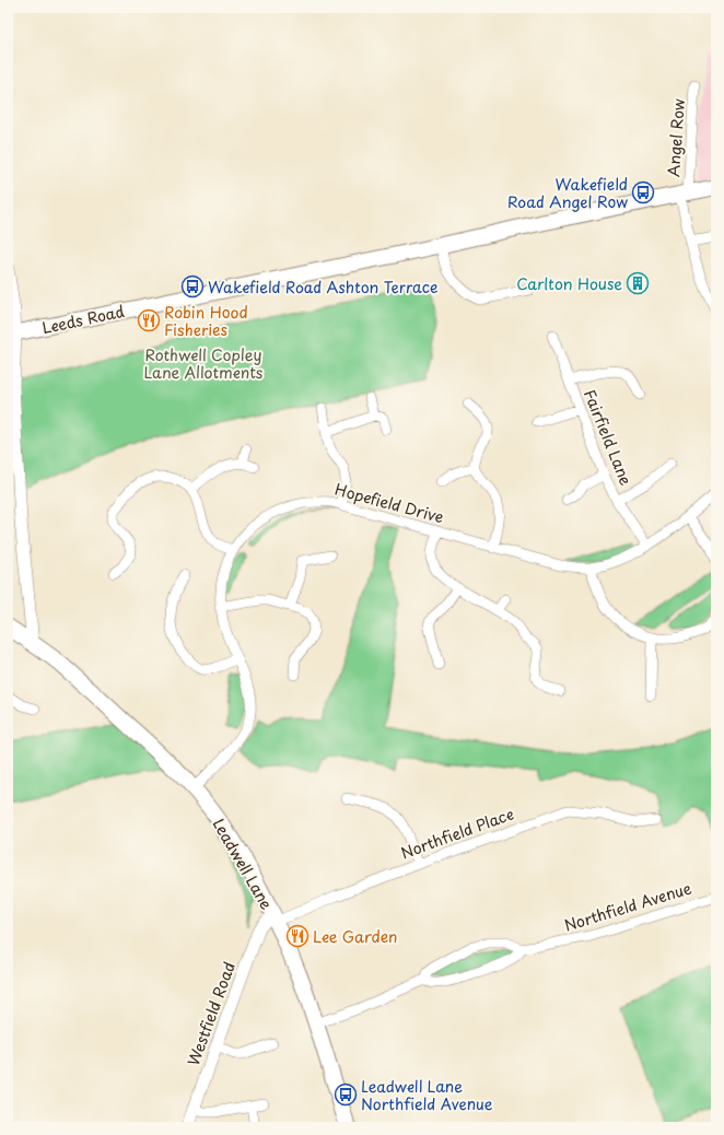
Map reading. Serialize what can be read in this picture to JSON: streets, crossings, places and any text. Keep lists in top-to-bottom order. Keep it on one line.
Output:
{"streets":{"main road":["Leeds Road","Leadwell Lane"],"street":["Angel Row","Fairfield Lane","Hopefield Drive","Northfield Place","Northfield Avenue","Westfield Road"]},"crossings":[["Angel Row","Leeds Road"],["Fairfield Lane","Hopefield Drive"],["Hopefield Drive","Leadwell Lane"],["Northfield Place","Leadwell Lane"],["Northfield Place","Westfield Road"],["Leadwell Lane","Northfield Avenue"],["Leadwell Lane","Westfield Road"]],"parks":["Rothwell Copley Lane Allotments"],"places":{"bus stop":["Wakefield Road Angel Row","Wakefield Road Ashton Terrace","Leadwell Lane Northfield Avenue"],"building":["Carlton House"],"restaurant":["Robin Hood Fisheries","Lee Garden"]}}
